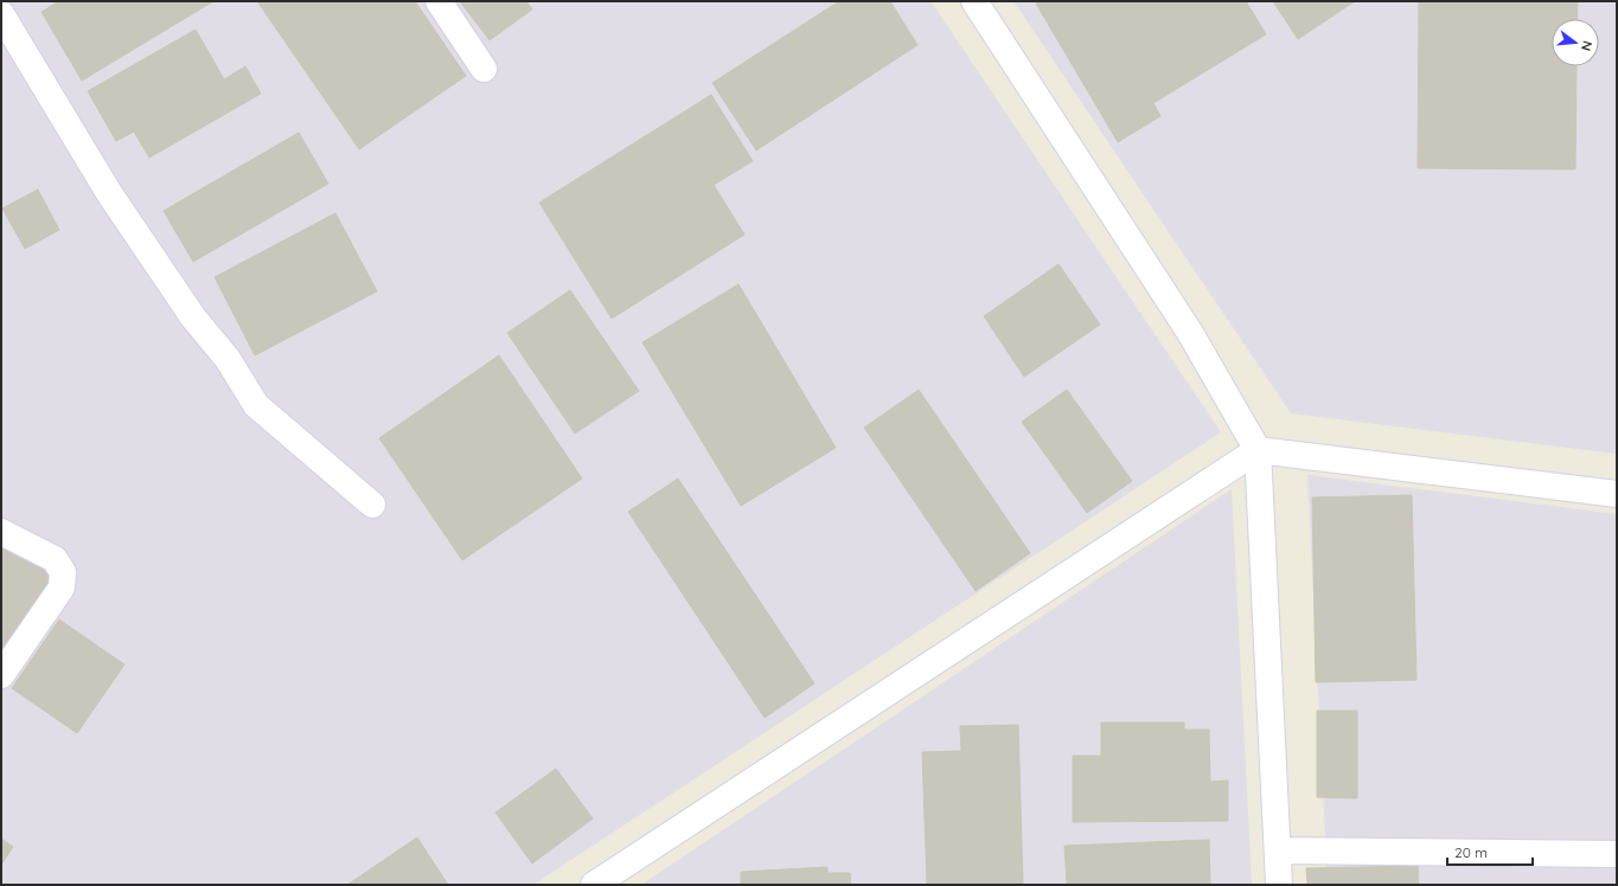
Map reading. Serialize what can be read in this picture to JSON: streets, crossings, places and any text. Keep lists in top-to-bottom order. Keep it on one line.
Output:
{"scale_bar":"20 m","north":"right"}
